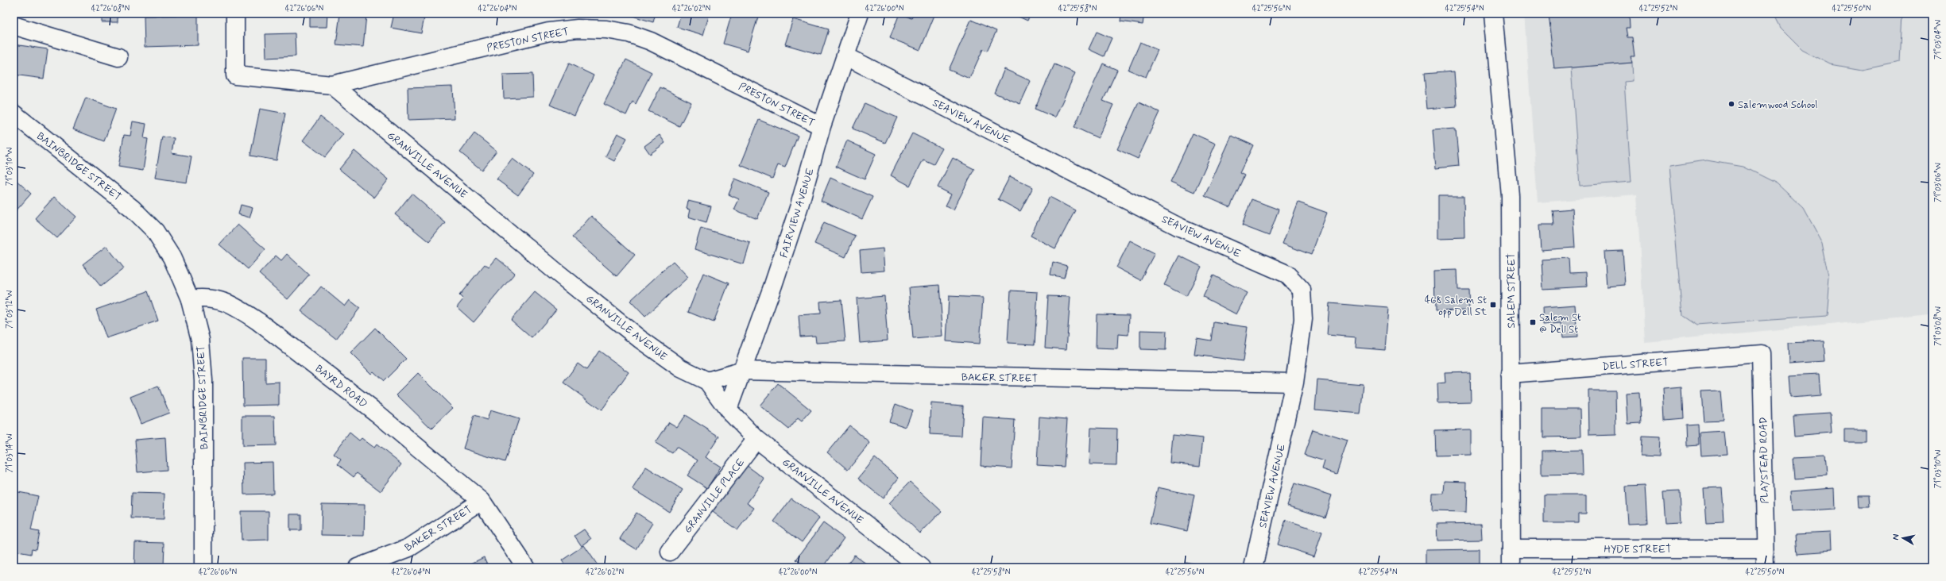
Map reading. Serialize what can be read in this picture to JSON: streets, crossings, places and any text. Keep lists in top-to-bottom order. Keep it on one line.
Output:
{"streets":{"street":["PRESTON STREET","SEAVIEW AVENUE","GRANVILLE AVENUE","BAINBRIDGE STREET","FAIRVIEW AVENUE","SALEM STREET","DELL STREET","BAKER STREET","BAYRD ROAD","PLAYSTEAD ROAD","GRANVILLE PLACE","HYDE STREET"]},"crossings":[["PRESTON STREET","GRANVILLE AVENUE"],["PRESTON STREET","FAIRVIEW AVENUE"],["SEAVIEW AVENUE","FAIRVIEW AVENUE"],["SEAVIEW AVENUE","BAKER STREET"],["GRANVILLE AVENUE","FAIRVIEW AVENUE"],["GRANVILLE AVENUE","BAKER STREET"],["GRANVILLE AVENUE","GRANVILLE PLACE"],["BAINBRIDGE STREET","BAYRD ROAD"],["FAIRVIEW AVENUE","BAKER STREET"],["SALEM STREET","DELL STREET"],["SALEM STREET","HYDE STREET"],["DELL STREET","PLAYSTEAD ROAD"],["BAKER STREET","BAYRD ROAD"],["PLAYSTEAD ROAD","HYDE STREET"]],"places":{"other":["Salemwood School"],"transit":["468 Salem St opp Dell St","Salem St @ Dell St"]},"north":"left","coordinates":["42°26'08\"N","42°26'06\"N","42°26'04\"N","42°26'02\"N","42°26'00\"N","42°25'58\"N","42°25'56\"N","42°25'54\"N","42°25'52\"N","42°25'50\"N","71°03'04\"W","71°03'10\"W","71°03'06\"W","71°03'12\"W","71°03'08\"W","71°03'14\"W"]}
